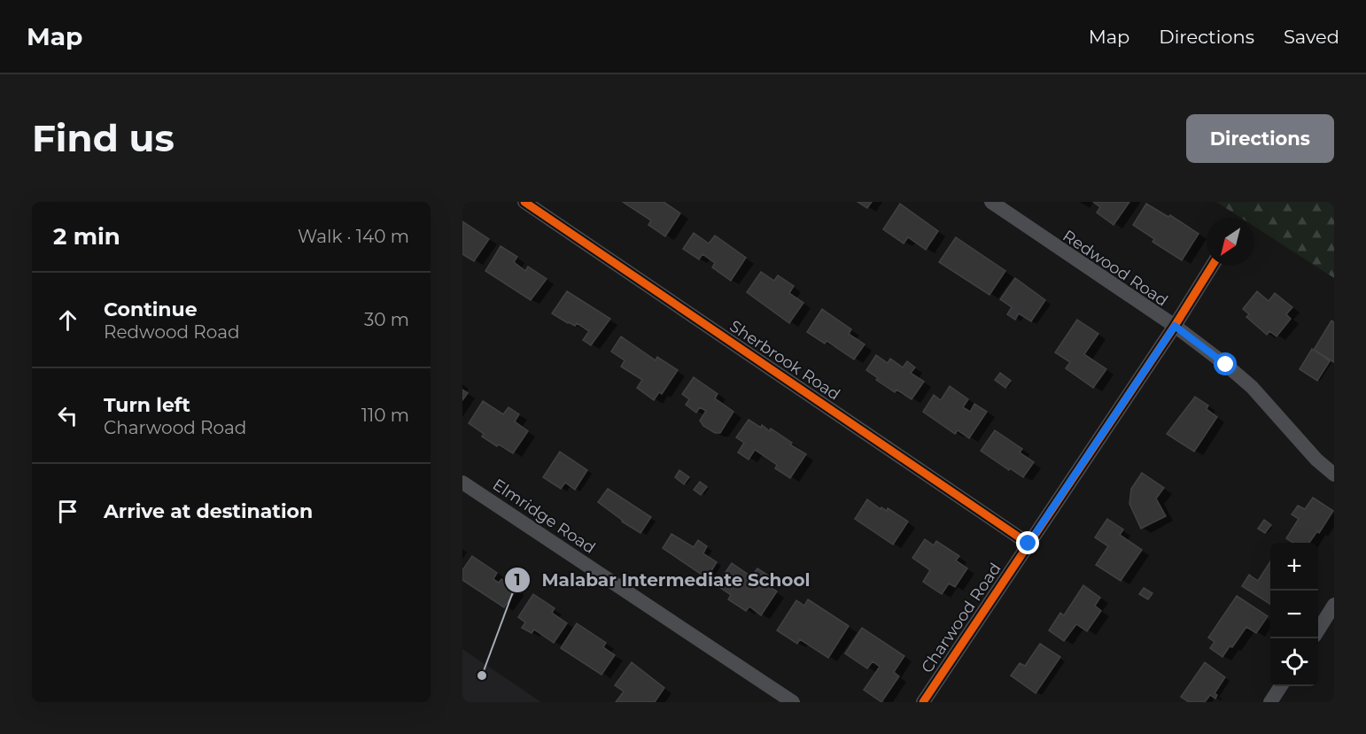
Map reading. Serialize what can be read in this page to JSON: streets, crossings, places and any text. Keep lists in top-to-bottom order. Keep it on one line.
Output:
{"streets":{"street":["Redwood Road","Sherbrook Road","Elmridge Road","Charwood Road"]},"crossings":[["Redwood Road","Charwood Road"],["Sherbrook Road","Charwood Road"]],"places":["Malabar Intermediate School"],"north":"bottom left","page":{"header":"Map","nav":["Map","Directions","Saved"],"buttons":"Directions","title":"Find us","heading":["2 min","Walk · 140 m"],"list":[["Continue","Redwood Road","30 m"],["Turn left","Charwood Road","110 m"],"Arrive at destination"],"map_buttons":["+","−"]}}
